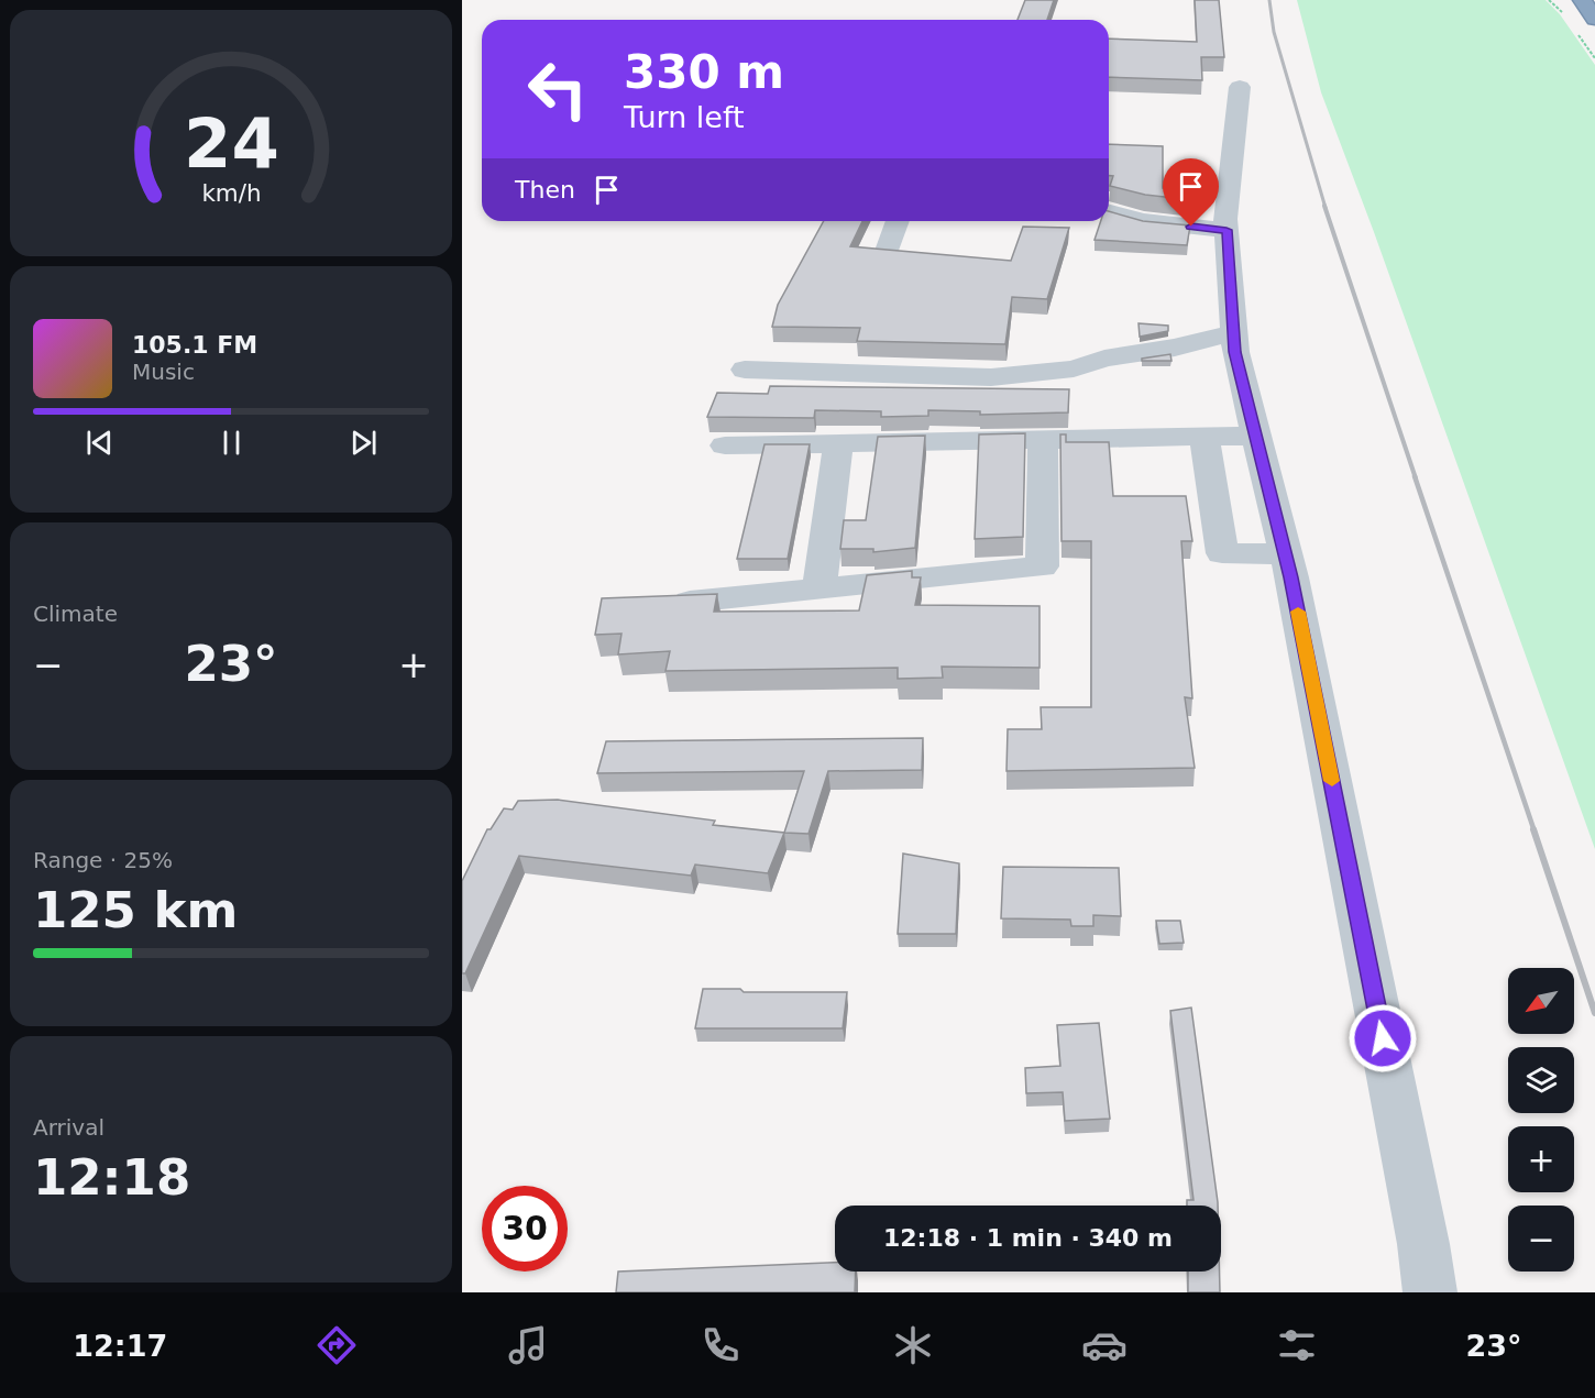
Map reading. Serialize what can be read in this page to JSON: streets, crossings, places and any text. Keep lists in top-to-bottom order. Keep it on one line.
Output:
{"north":"bottom left","page":{"turn":["330 m","Turn left"],"then":"Then","song":["105.1 FM","Music"],"tile":["Climate",["Range · 25%","125 km"],["Arrival","12:18"]],"heat":["−","23°","+"],"map_buttons":["+","−"],"limit":"30","trip":"12:18 · 1 min · 340 m","tabs":["12:17","23°"],"gauge":["24","km/h"]}}
